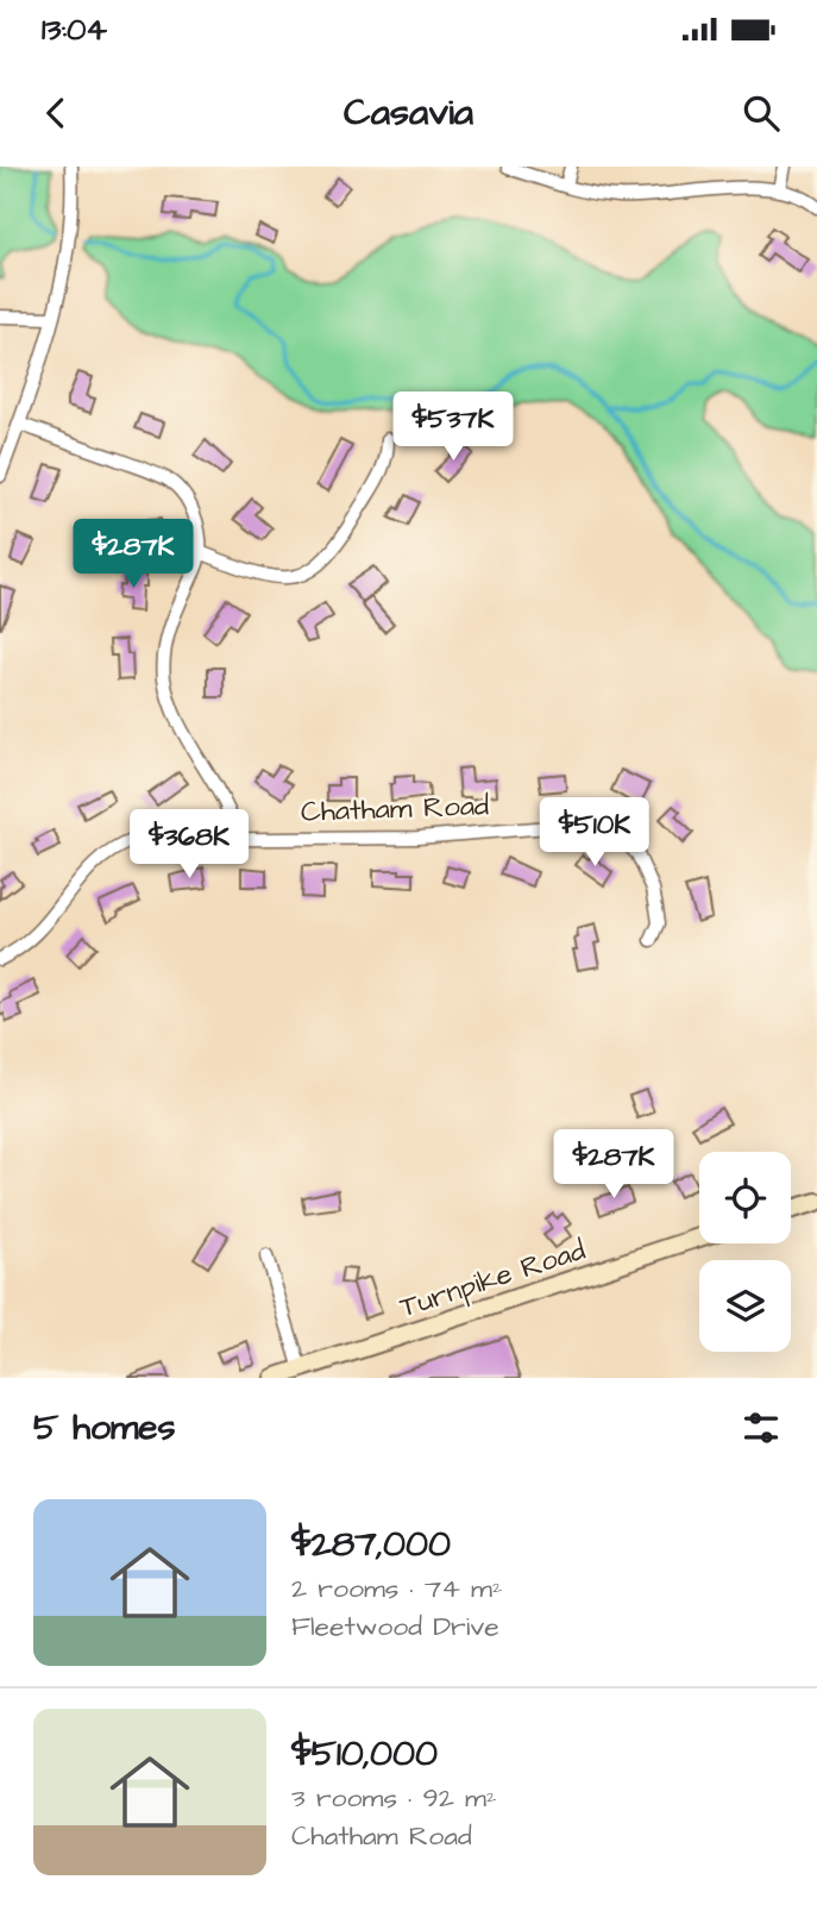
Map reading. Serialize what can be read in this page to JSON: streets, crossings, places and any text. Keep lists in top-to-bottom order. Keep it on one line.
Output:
{"streets":{"main road":["Turnpike Road"],"street":["Chatham Road"]},"page":{"status":"13:04","header":"Casavia","price":["$537K","$287K","$510K","$368K","$287K"],"heading":"5 homes","list":[{"name":"$287,000","note":"2 rooms · 74 m² · Fleetwood Drive"},{"name":"$510,000","note":"3 rooms · 92 m² · Chatham Road"}]}}
